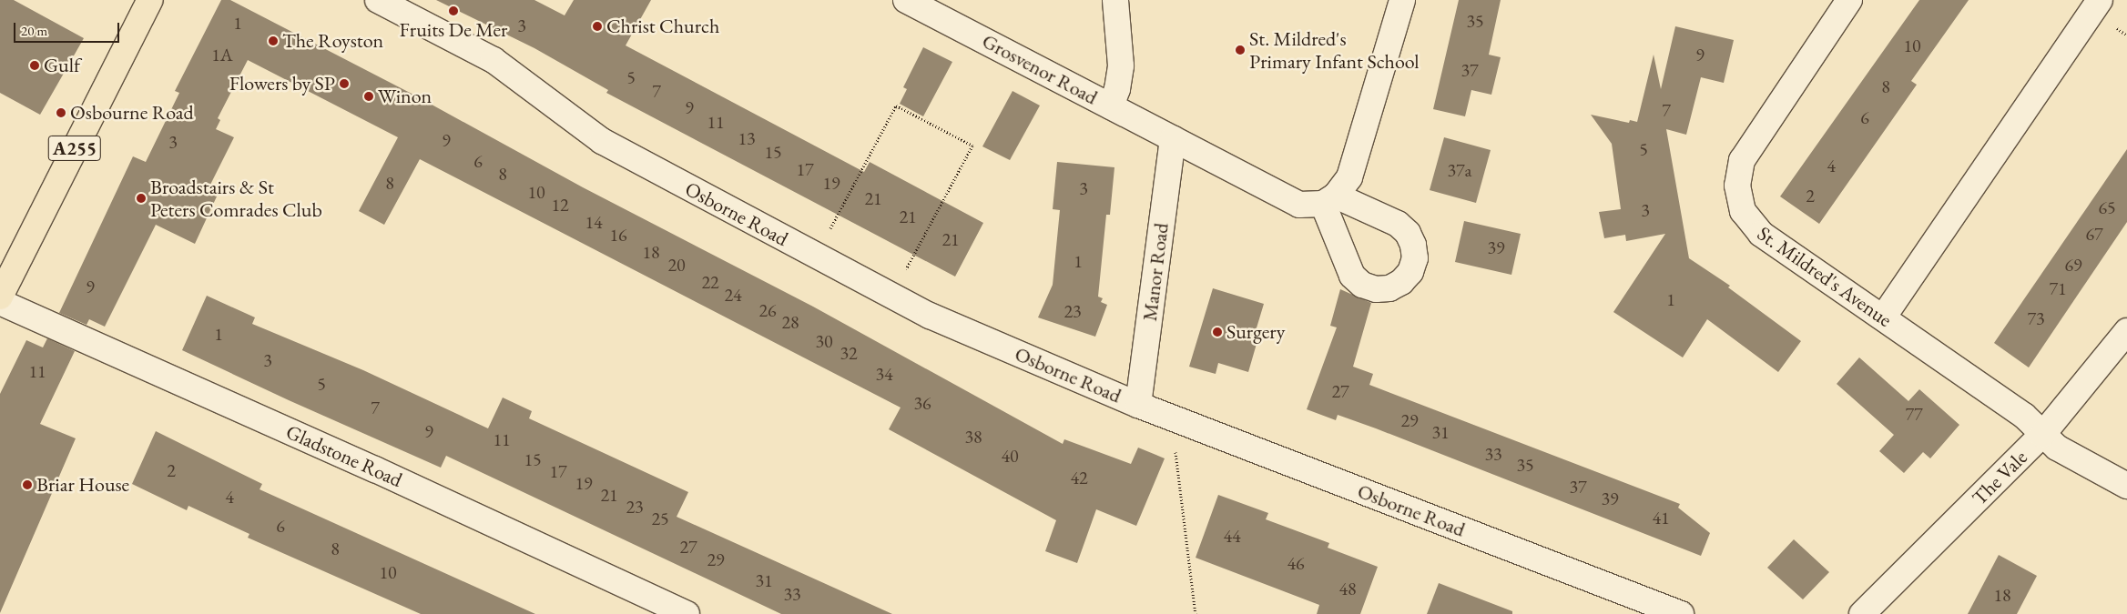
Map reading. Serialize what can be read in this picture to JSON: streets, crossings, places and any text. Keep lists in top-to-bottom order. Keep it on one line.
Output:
{"streets":{"main road":["A255"],"street":["Grosvenor Road","Osborne Road","Manor Road","St. Mildred's Avenue","Gladstone Road","The Vale"]},"crossings":[["Grosvenor Road","Manor Road"],["Osborne Road","Manor Road"],["St. Mildred's Avenue","The Vale"]],"places":["Fruits De Mer","Christ Church","The Royston","St. Mildred's Primary Infant School","Gulf","Flowers by SP","Winon","Osbourne Road","Broadstairs & St Peters Comrades Club","Surgery","Briar House"],"house_numbers":["35","1","3","10","1A","9","37","5","8","7","9","7","6","11","13","9","3","5","15","6","4","17","37a","8","8","19","3","10","2","21","12","65","3","21","14","67","16","21","39","18","1","20","69","22","9","71","24","1","26","23","73","28","1","30","32","3","11","34","5","27","36","7","77","29","9","31","38","11","33","40","15","35","2","17","42","19","37","21","4","39","23","41","25","6","44","27","8","29","46","10","31","48","33","18"],"scale_bar":"20 m"}
